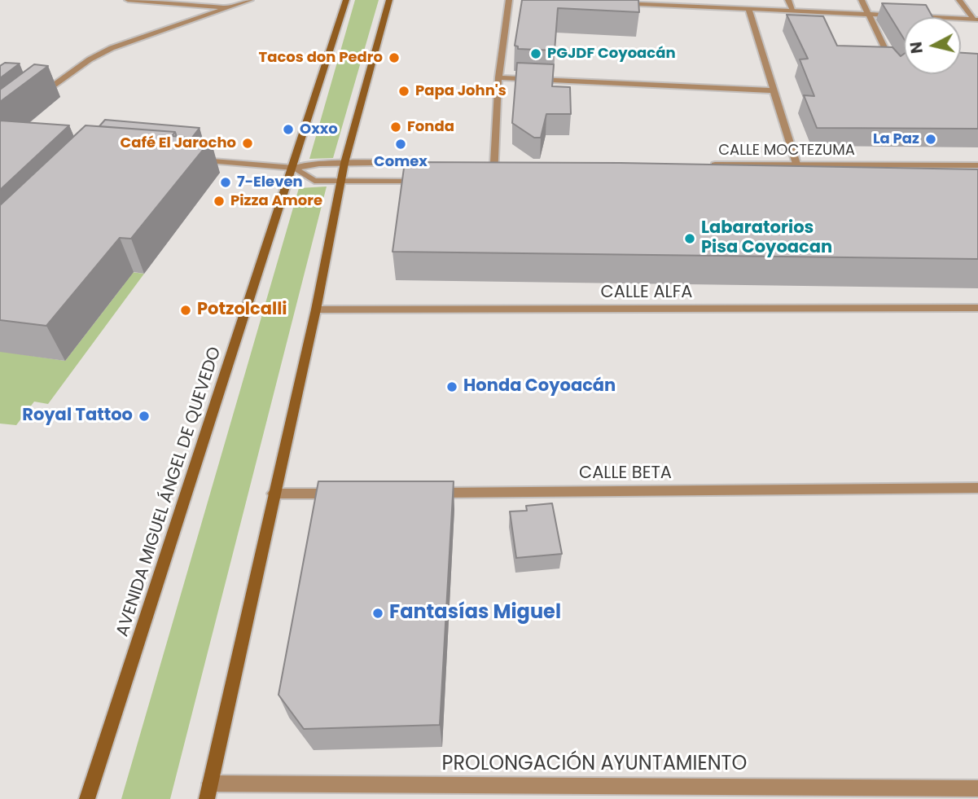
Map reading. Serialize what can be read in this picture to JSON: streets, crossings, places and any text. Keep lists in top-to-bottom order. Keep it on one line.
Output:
{"streets":{"main road":["AVENIDA MIGUEL ÁNGEL DE QUEVEDO"],"street":["CALLE MOCTEZUMA","CALLE ALFA","CALLE BETA","PROLONGACIÓN AYUNTAMIENTO"]},"places":["PGJDF Coyoacán","Tacos don Pedro","Papa John's","Fonda","Oxxo","La Paz","Café El Jarocho","Comex","7-Eleven","Pizza Amore","Labaratorios Pisa Coyoacan","Potzolcalli","Honda Coyoacán","Royal Tattoo","Fantasías Miguel"],"north":"left"}
